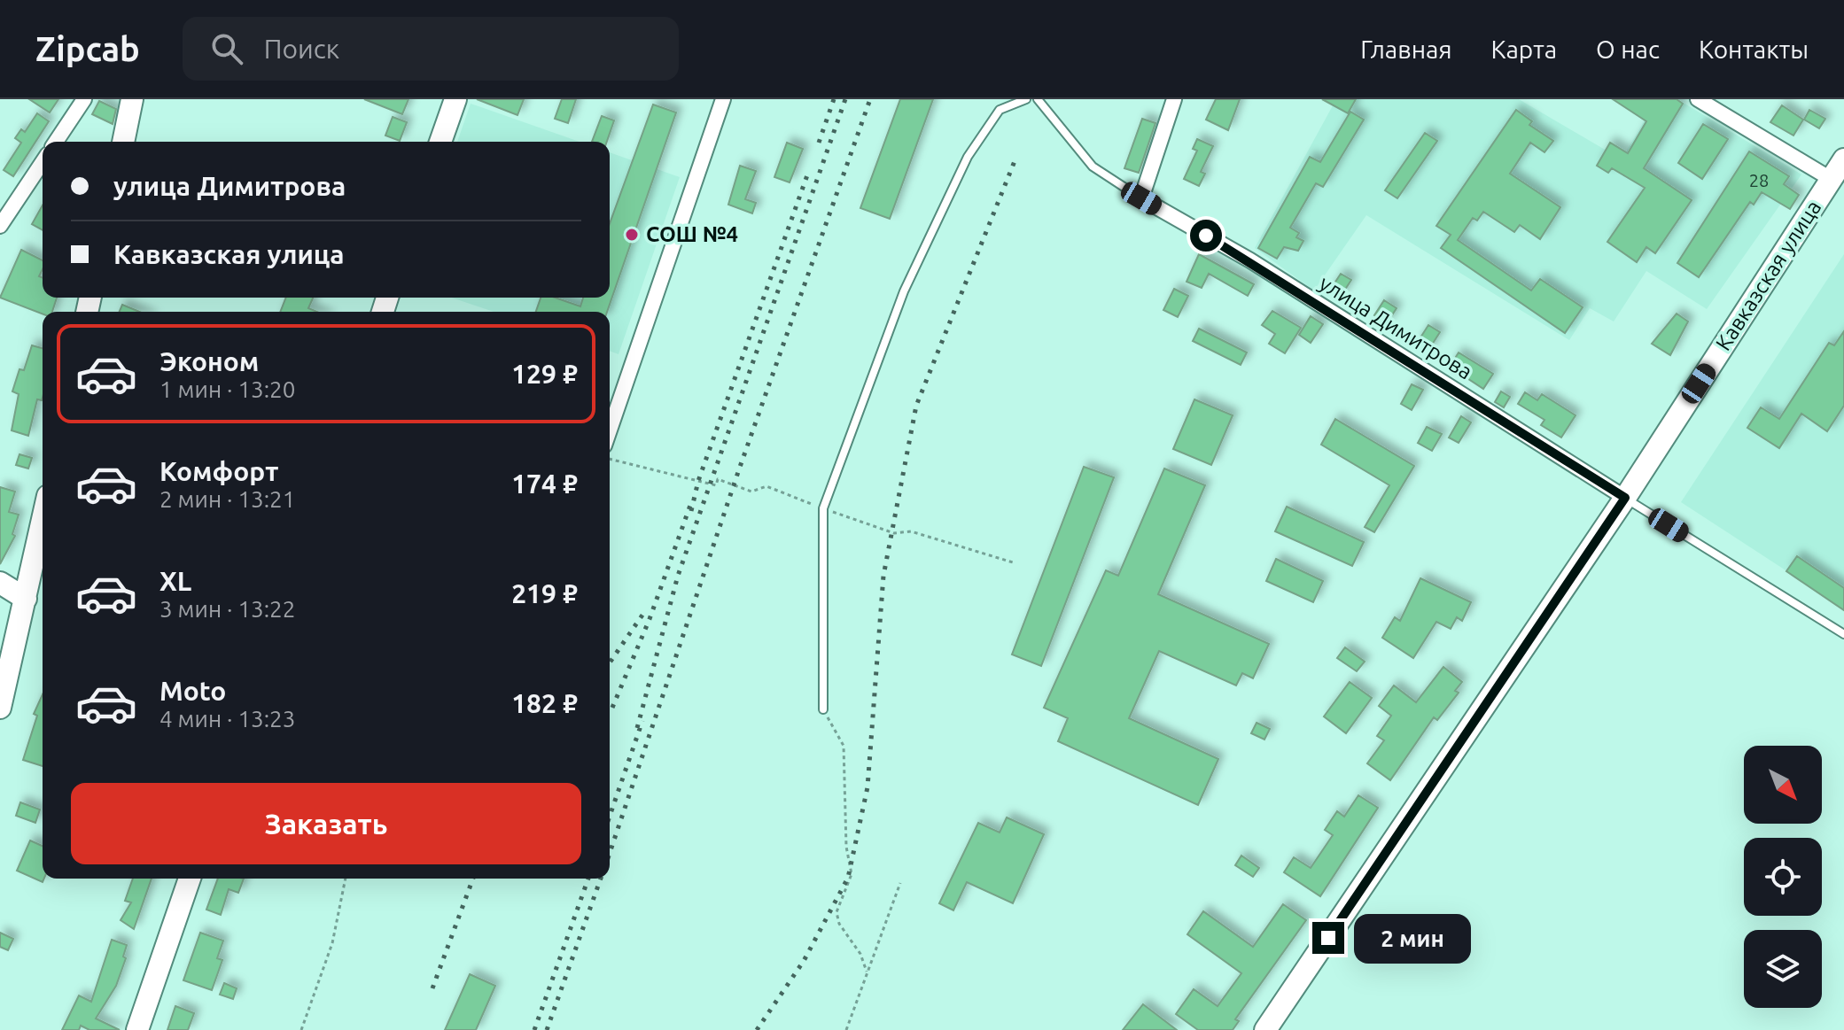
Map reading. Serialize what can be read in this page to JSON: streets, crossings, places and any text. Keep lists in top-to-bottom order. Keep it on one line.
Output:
{"streets":{"main road":["Кавказская улица"],"street":["улица Димитрова"]},"crossings":[["Кавказская улица","улица Димитрова"]],"places":["СОШ №4"],"house_numbers":["28"],"north":"bottom right","page":{"header":"Zipcab","search":"Поиск","nav":["Главная","Карта","О нас","Контакты"],"banner":["улица Димитрова","Кавказская улица"],"list":[{"name":"Эконом","note":"1 мин · 13:20","value":"129 ₽"},{"name":"Комфорт","note":"2 мин · 13:21","value":"174 ₽"},{"name":"XL","note":"3 мин · 13:22","value":"219 ₽"},{"name":"Moto","note":"4 мин · 13:23","value":"182 ₽"}],"buttons":"Заказать","bubble":"2 мин"}}
